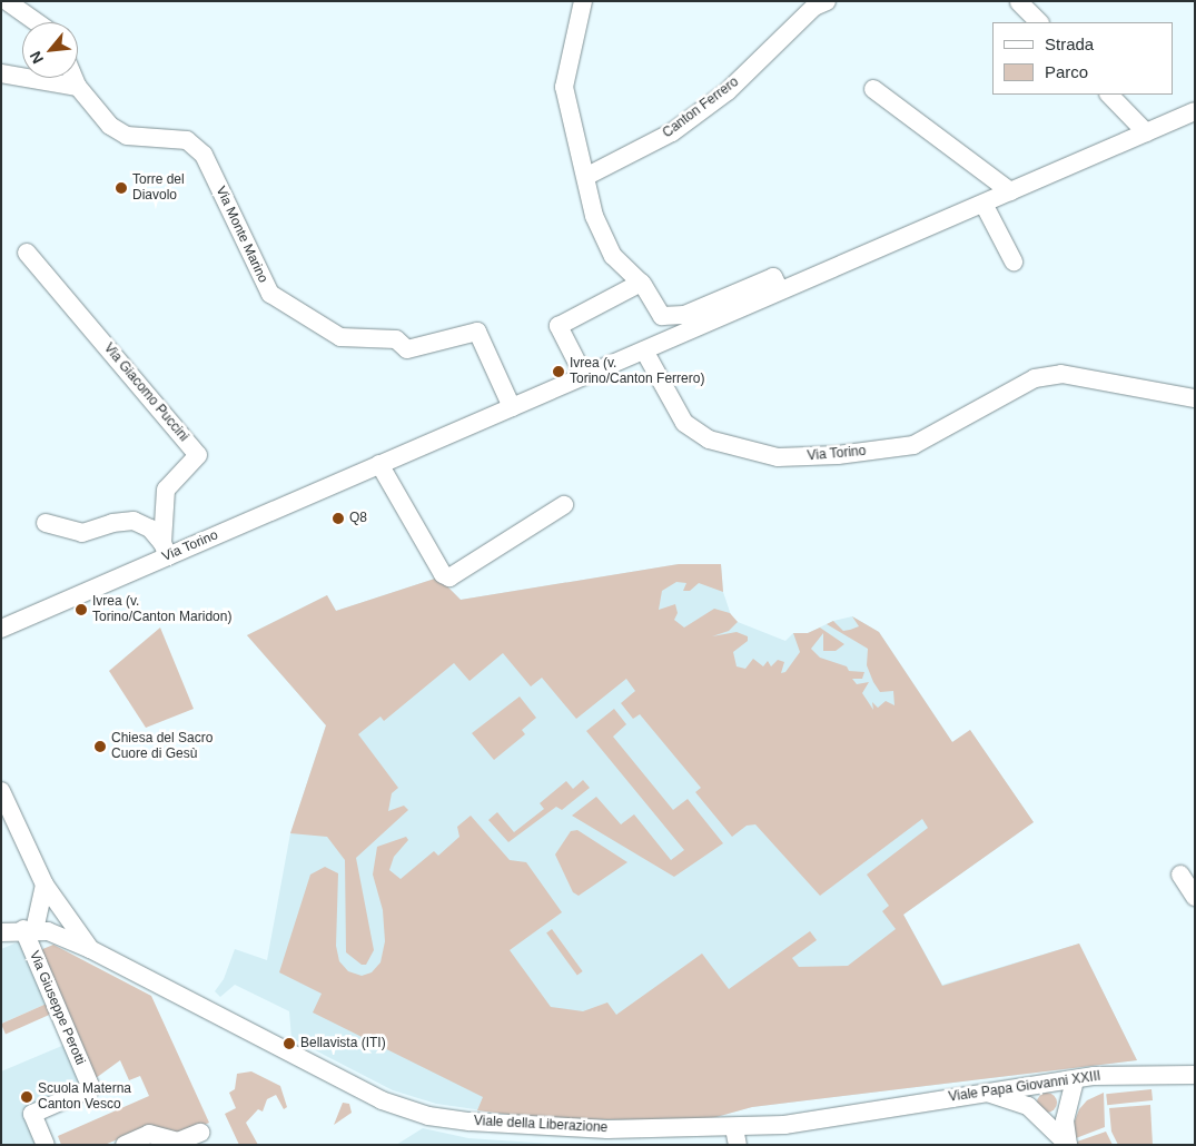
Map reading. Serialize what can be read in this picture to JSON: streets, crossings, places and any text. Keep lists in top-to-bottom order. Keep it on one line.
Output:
{"streets":{"street":["Canton Ferrero","Via Monte Marino","Via Giacomo Puccini","Via Torino","Via Giuseppe Perotti","Viale Papa Giovanni XXIII","Viale della Liberazione"]},"crossings":[["Via Monte Marino","Via Torino"],["Via Giacomo Puccini","Via Torino"],["Via Giuseppe Perotti","Viale della Liberazione"],["Viale Papa Giovanni XXIII","Viale della Liberazione"]],"places":["Torre del Diavolo","Ivrea (v. Torino/Canton Ferrero)","Q8","Ivrea (v. Torino/Canton Maridon)","Chiesa del Sacro Cuore di Gesù","Bellavista (ITI)","Scuola Materna Canton Vesco"],"legend":["Strada","Parco"],"north":"bottom left"}
